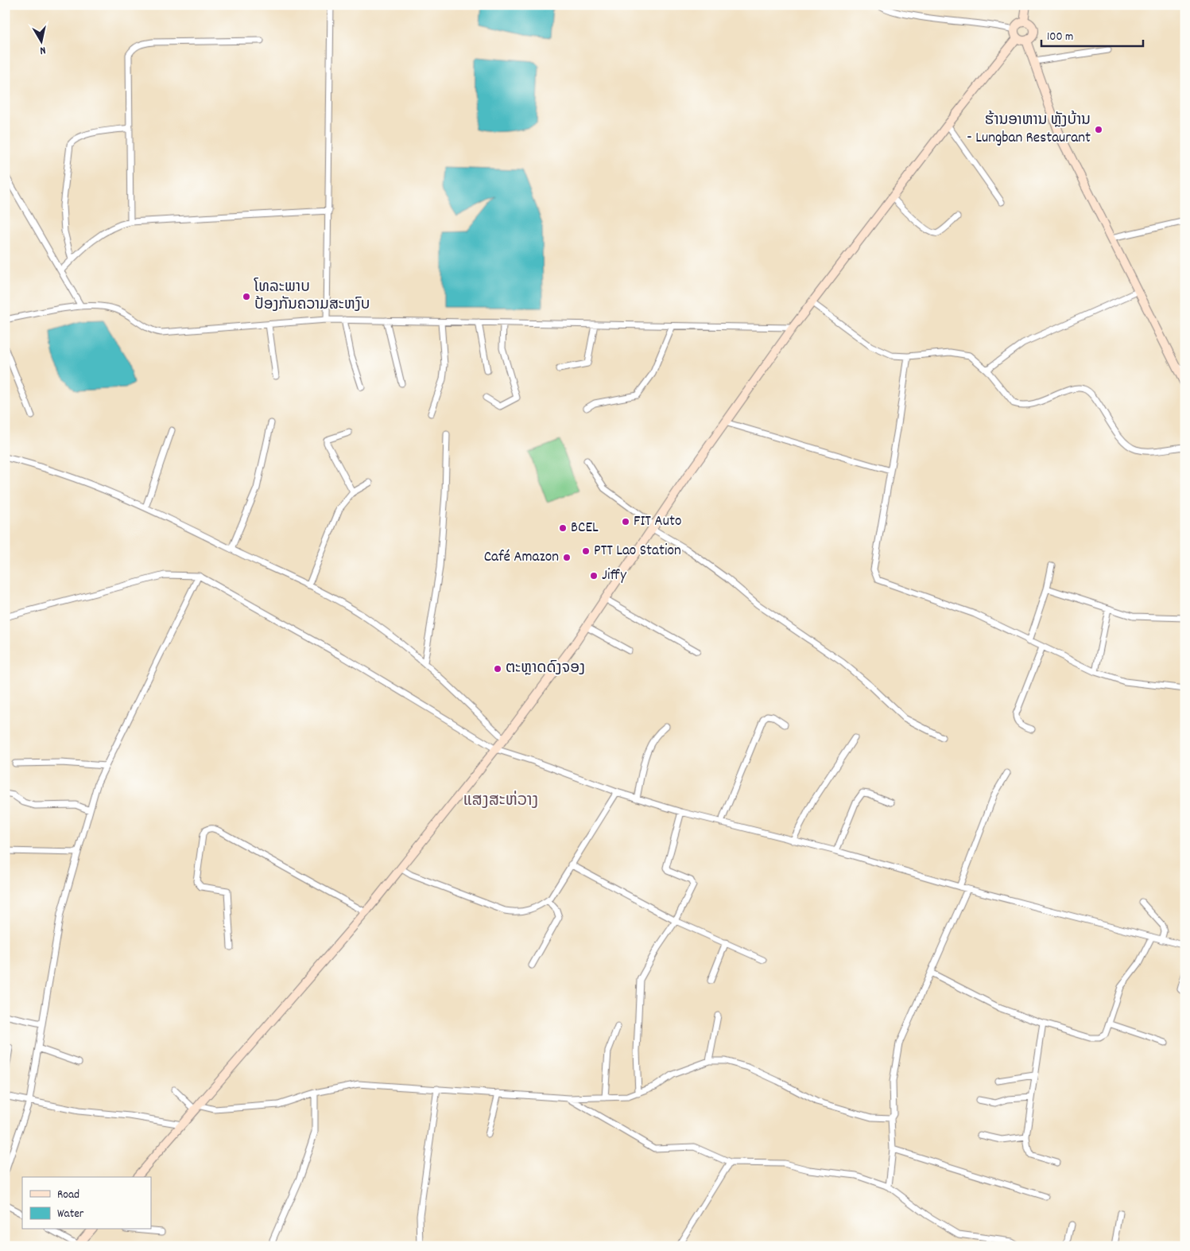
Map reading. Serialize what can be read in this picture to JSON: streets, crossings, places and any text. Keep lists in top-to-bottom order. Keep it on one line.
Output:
{"districts":["ແສງສະຫ່ວາງ"],"places":["ຮ້ານອາຫານ ຫຼັງບ້ານ - Lungban Restaurant","ໂທລະພາບ ປ້ອງກັນຄວາມສະຫງົບ","FIT Auto","BCEL","PTT Lao Station","Café Amazon","Jiffy","ຕະຫຼາດດົງຈອງ"],"legend":["Road","Water"],"scale_bar":"100 m","north":"bottom"}
